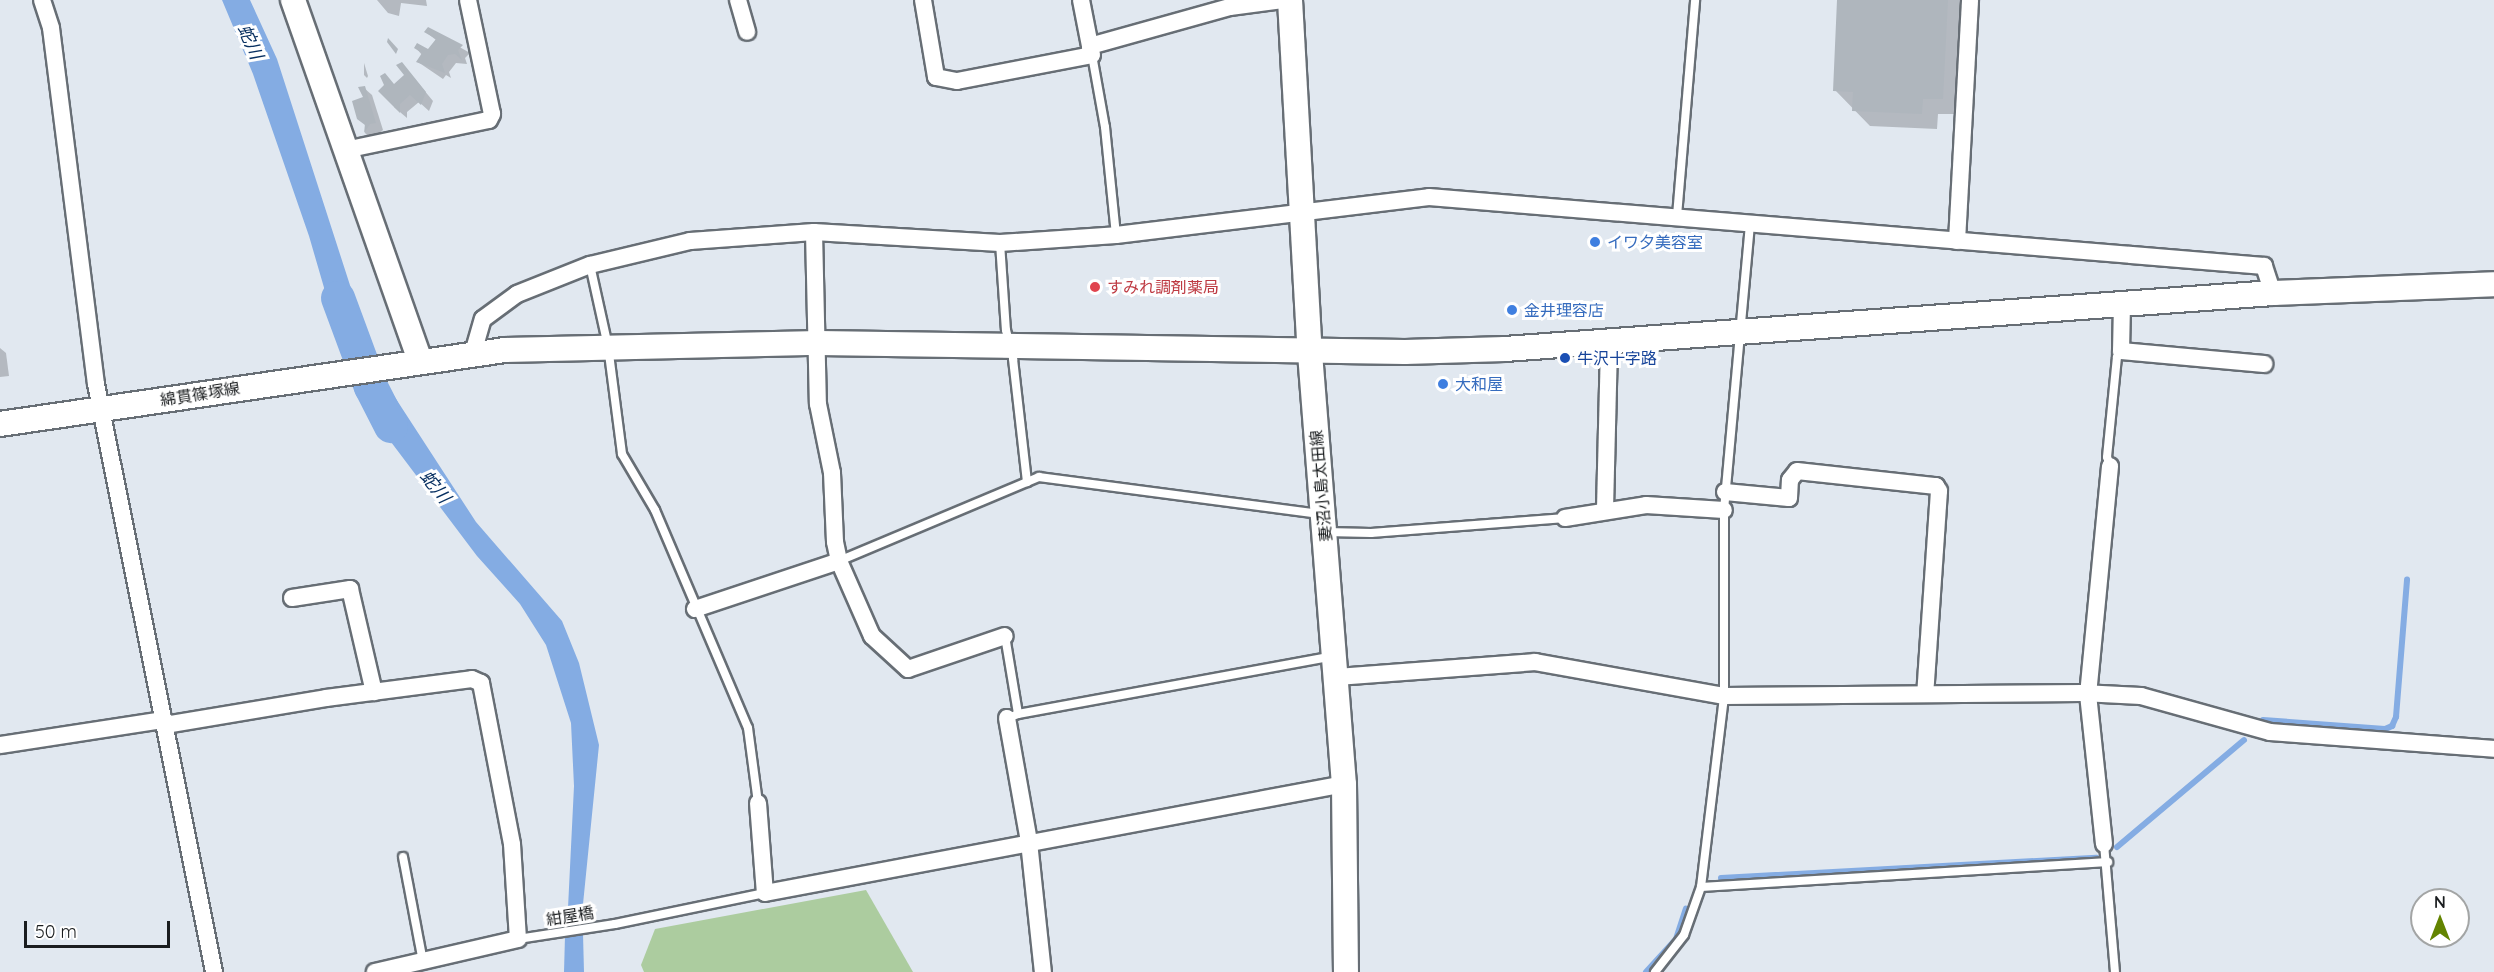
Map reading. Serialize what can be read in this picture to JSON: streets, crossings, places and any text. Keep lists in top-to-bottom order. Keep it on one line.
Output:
{"streets":{"main road":["綿貫篠塚線","妻沼小島太田線"],"lane":["紺屋橋"]},"crossings":[["綿貫篠塚線","妻沼小島太田線"]],"water":["蛇川"],"places":["イワ夕美容室","すみれ調剤薬局","金井理容店","牛沢十字路","大和屋"],"scale_bar":"50 m","north":"top"}
